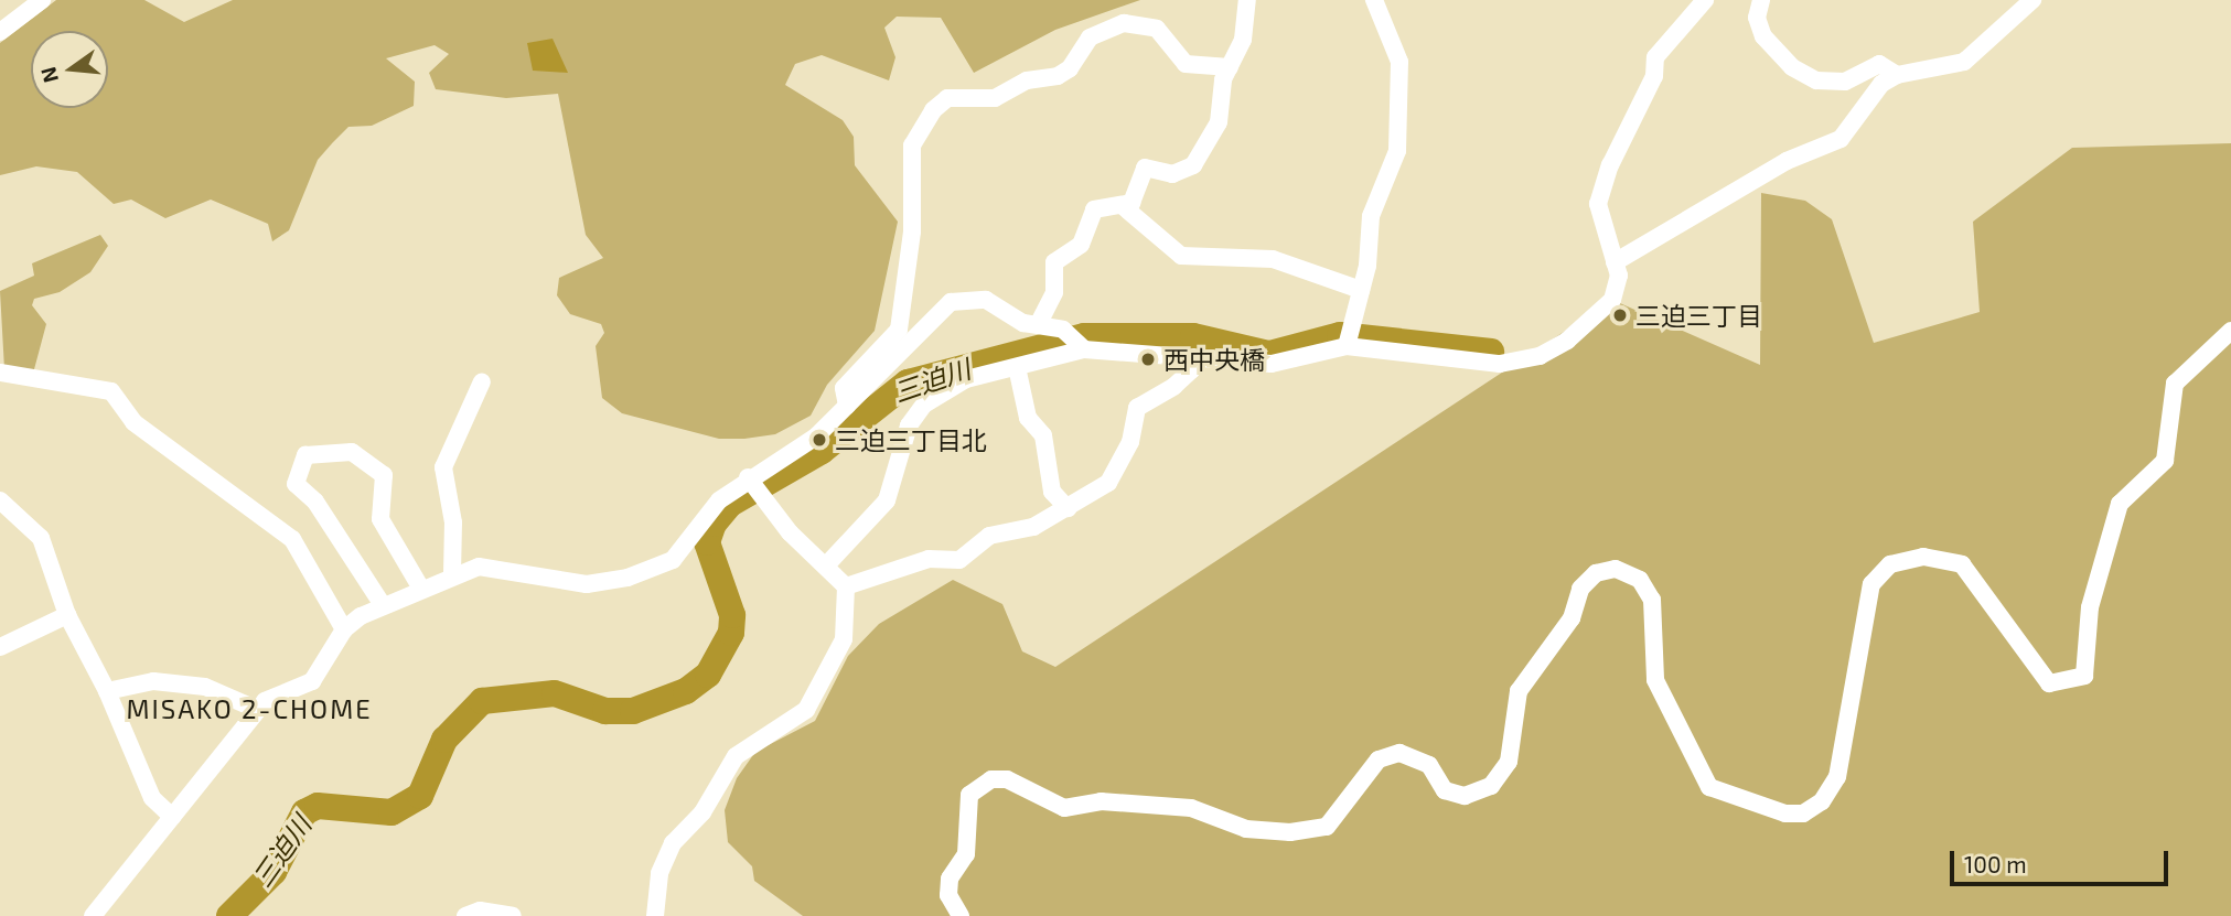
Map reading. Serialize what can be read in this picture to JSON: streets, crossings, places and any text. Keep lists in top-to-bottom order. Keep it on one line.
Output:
{"districts":["MISAKO 2-CHOME"],"water":["三迫川"],"places":["三迫三丁目","西中央橋","三迫三丁目北"],"scale_bar":"100 m","north":"left"}
